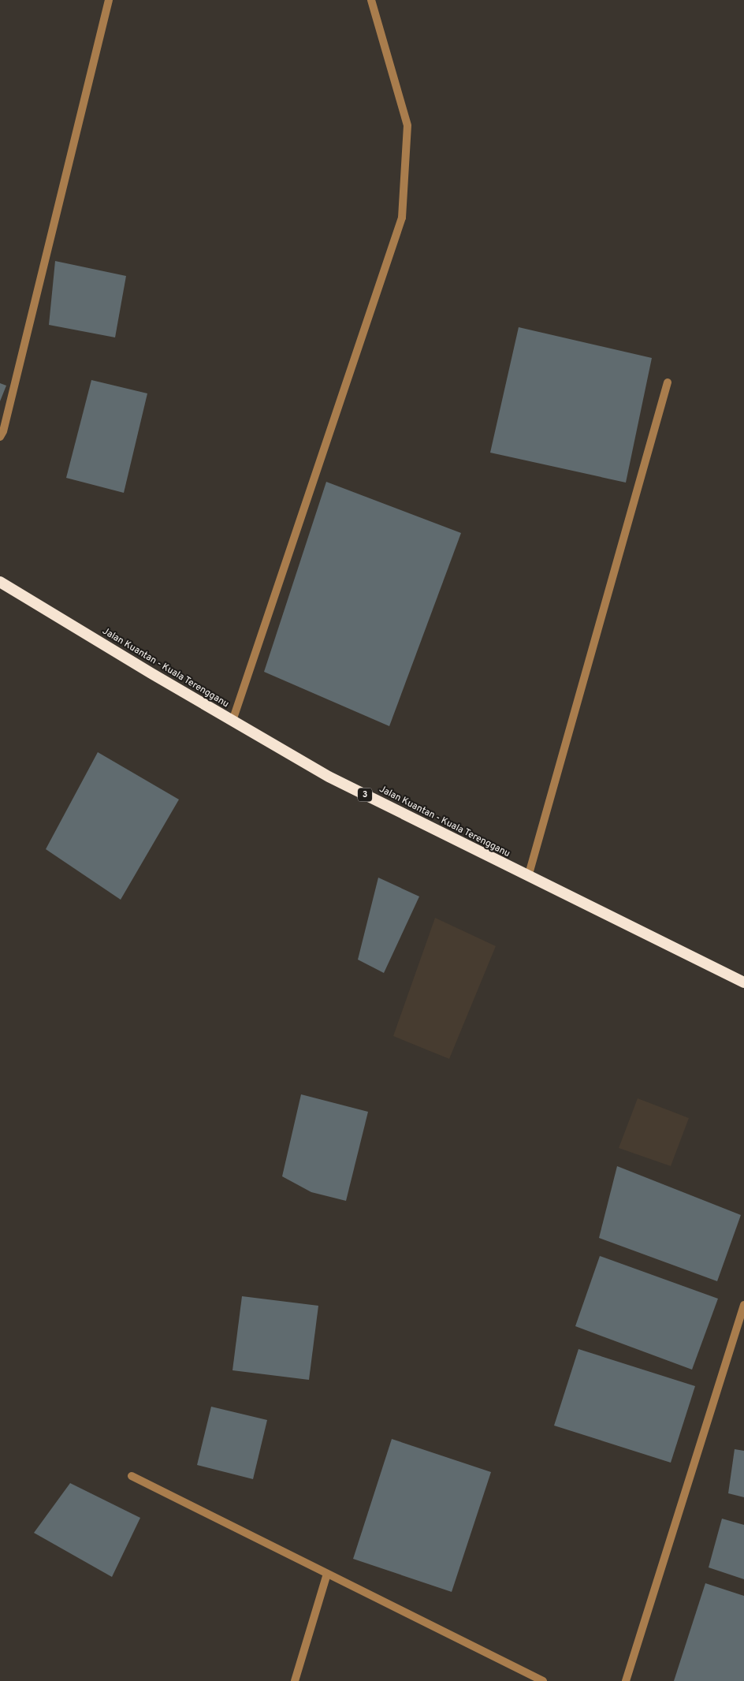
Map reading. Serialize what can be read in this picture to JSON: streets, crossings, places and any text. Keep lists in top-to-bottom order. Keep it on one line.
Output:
{"streets":{"highway":["Jalan Kuantan - Kuala Terengganu","3"]}}
